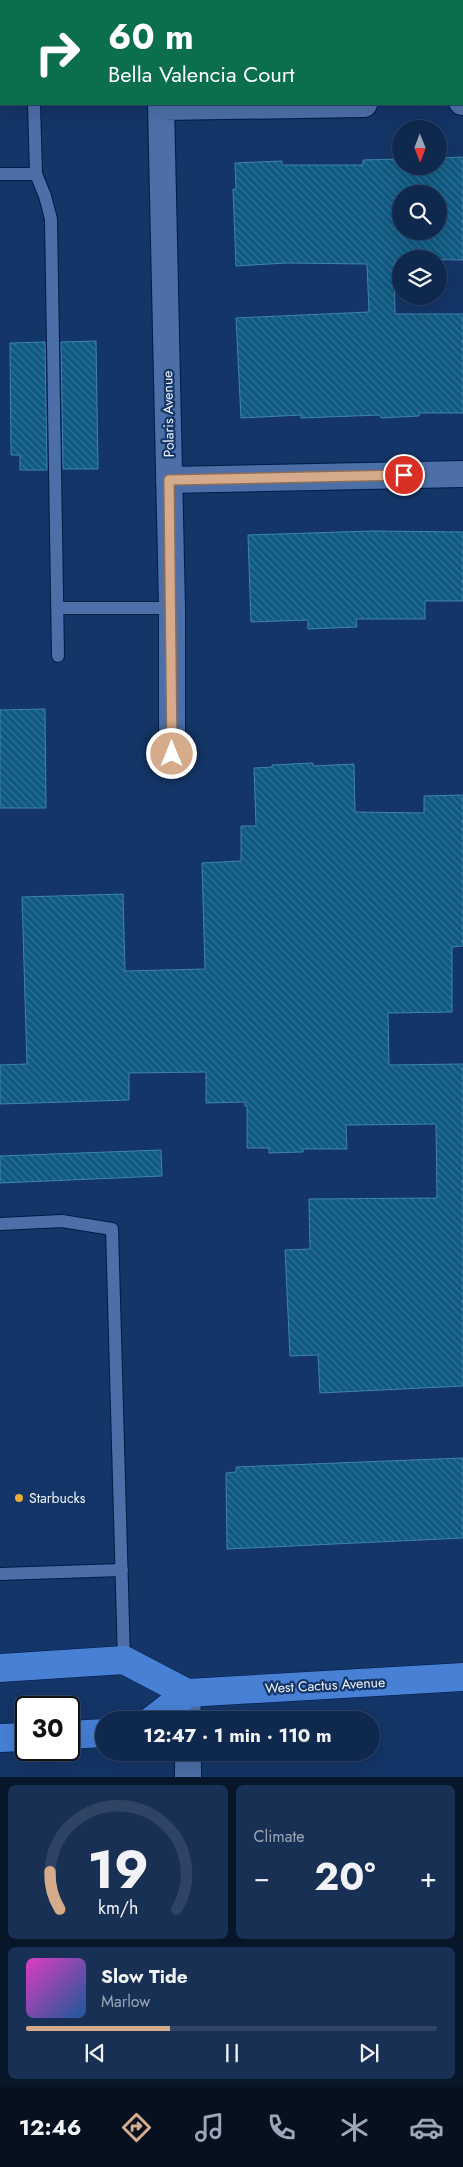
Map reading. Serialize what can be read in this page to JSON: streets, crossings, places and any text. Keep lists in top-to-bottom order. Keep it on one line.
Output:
{"streets":{"main road":["West Cactus Avenue"],"street":["Polaris Avenue"]},"places":["Starbucks"],"north":"bottom","page":{"turn":["60 m","Bella Valencia Court"],"limit":"30","trip":"12:47 · 1 min · 110 m","tile":"Climate","heat":["−","20°","+"],"song":["Slow Tide","Marlow"],"tabs":"12:46","gauge":["19","km/h"]}}
